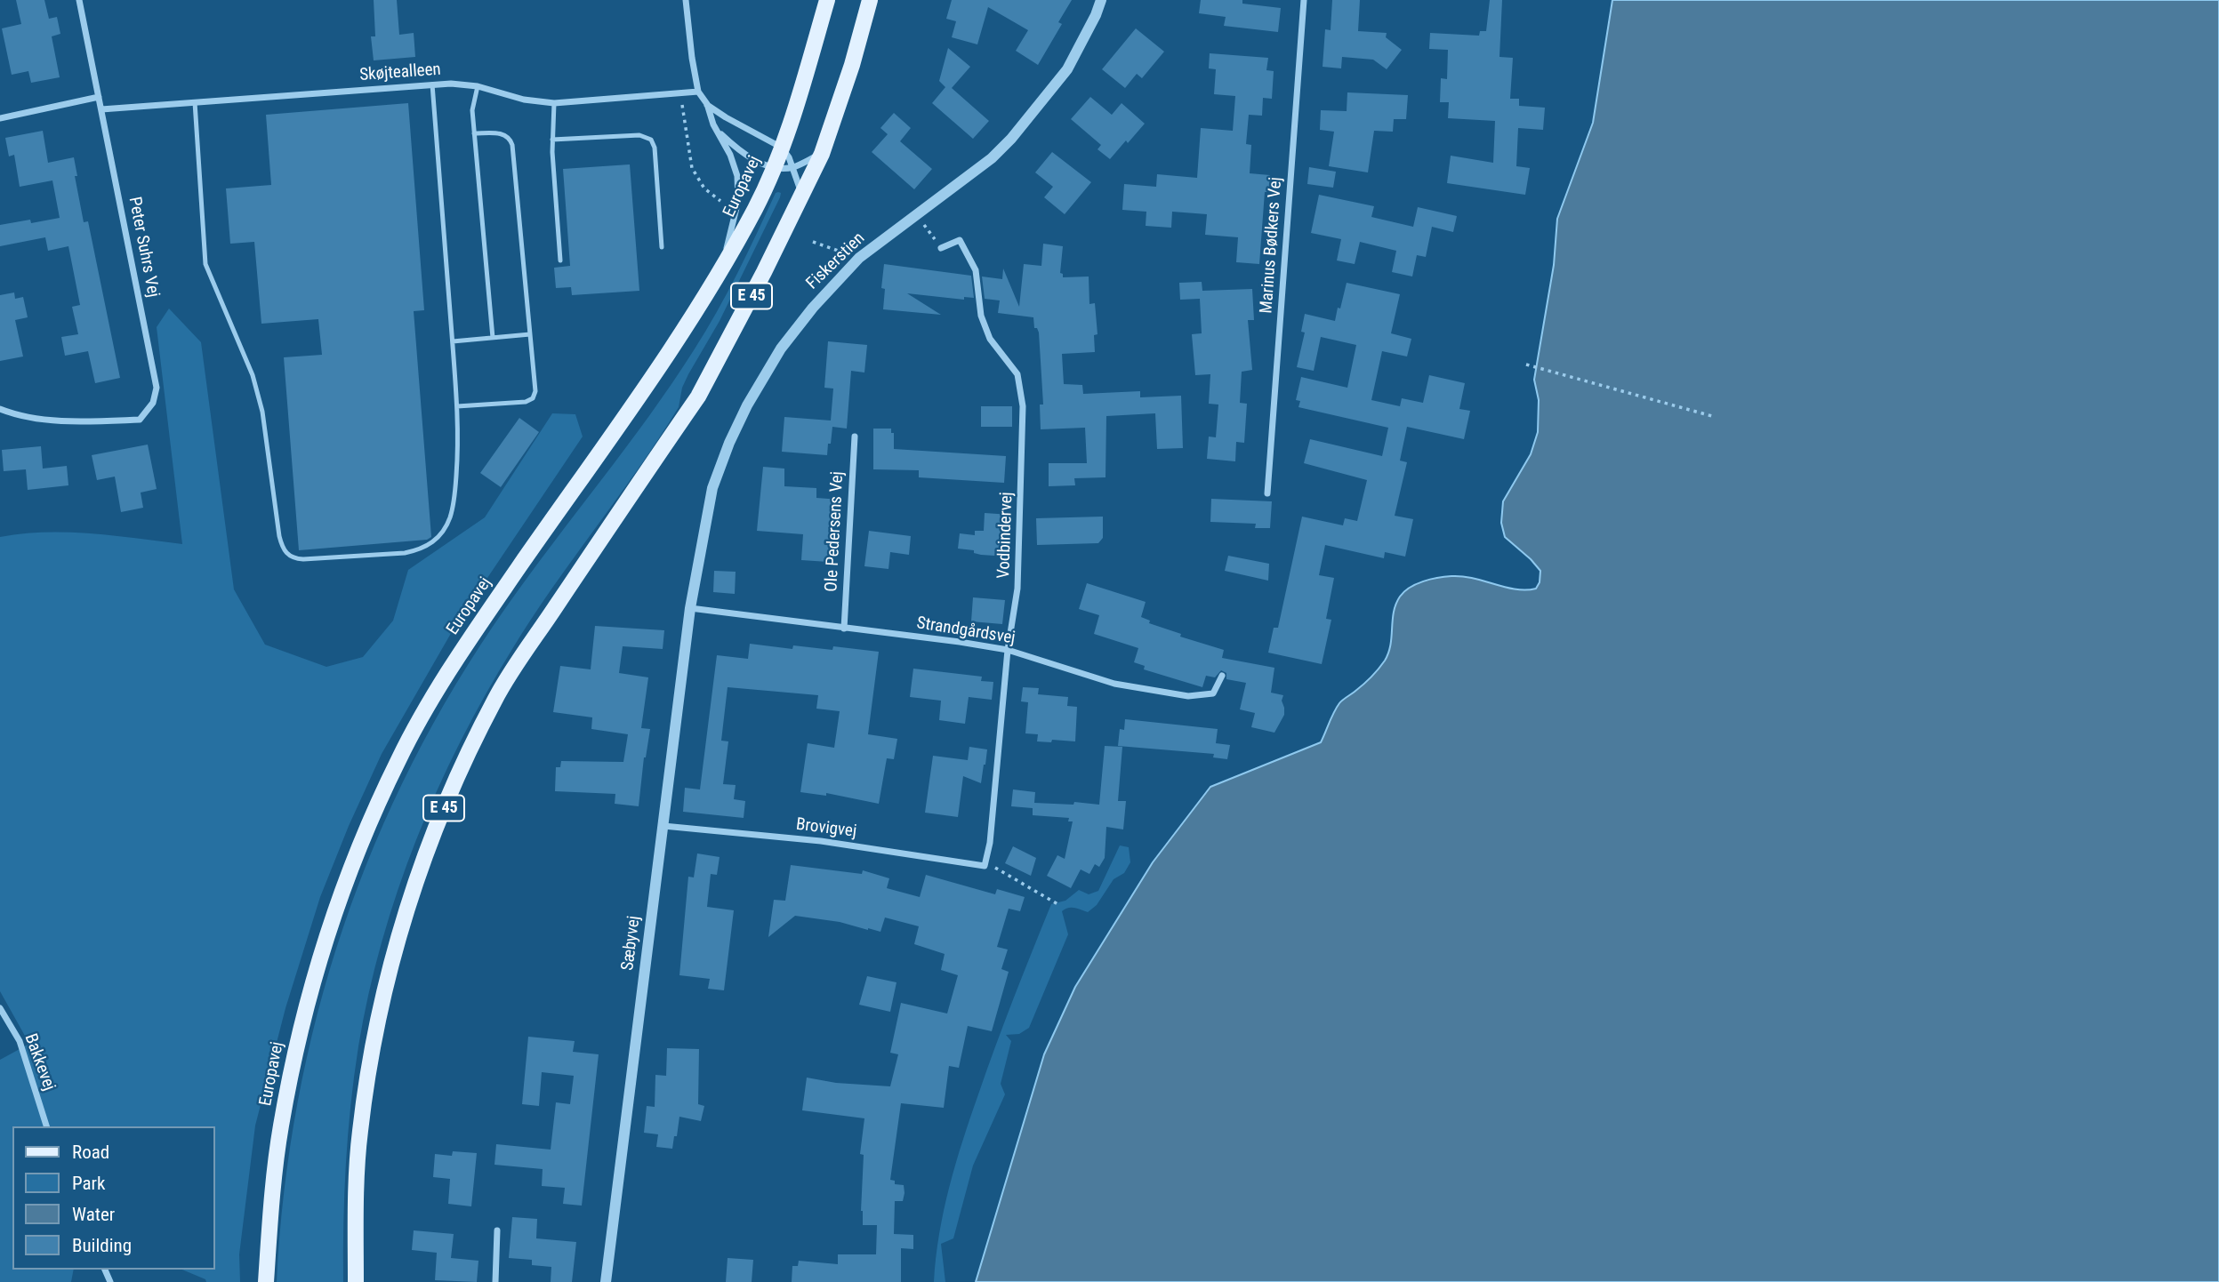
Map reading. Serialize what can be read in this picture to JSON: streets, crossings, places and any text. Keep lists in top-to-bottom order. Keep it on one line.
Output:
{"streets":{"main road":["Europavej","E 45"],"street":["Skøjtealleen","Marinus Bødkers Vej","Peter Suhrs Vej","Fiskerstien","Ole Pedersens Vej","Vodbindervej","Strandgårdsvej","Brovigvej","Sæbyvej","Bakkevej"]},"crossings":[["Skøjtealleen","Peter Suhrs Vej"],["Fiskerstien","Strandgårdsvej"],["Fiskerstien","Sæbyvej"],["Ole Pedersens Vej","Strandgårdsvej"],["Vodbindervej","Strandgårdsvej"],["Vodbindervej","Brovigvej"],["Strandgårdsvej","Sæbyvej"],["Brovigvej","Sæbyvej"]],"legend":["Road","Park","Water","Building"]}
